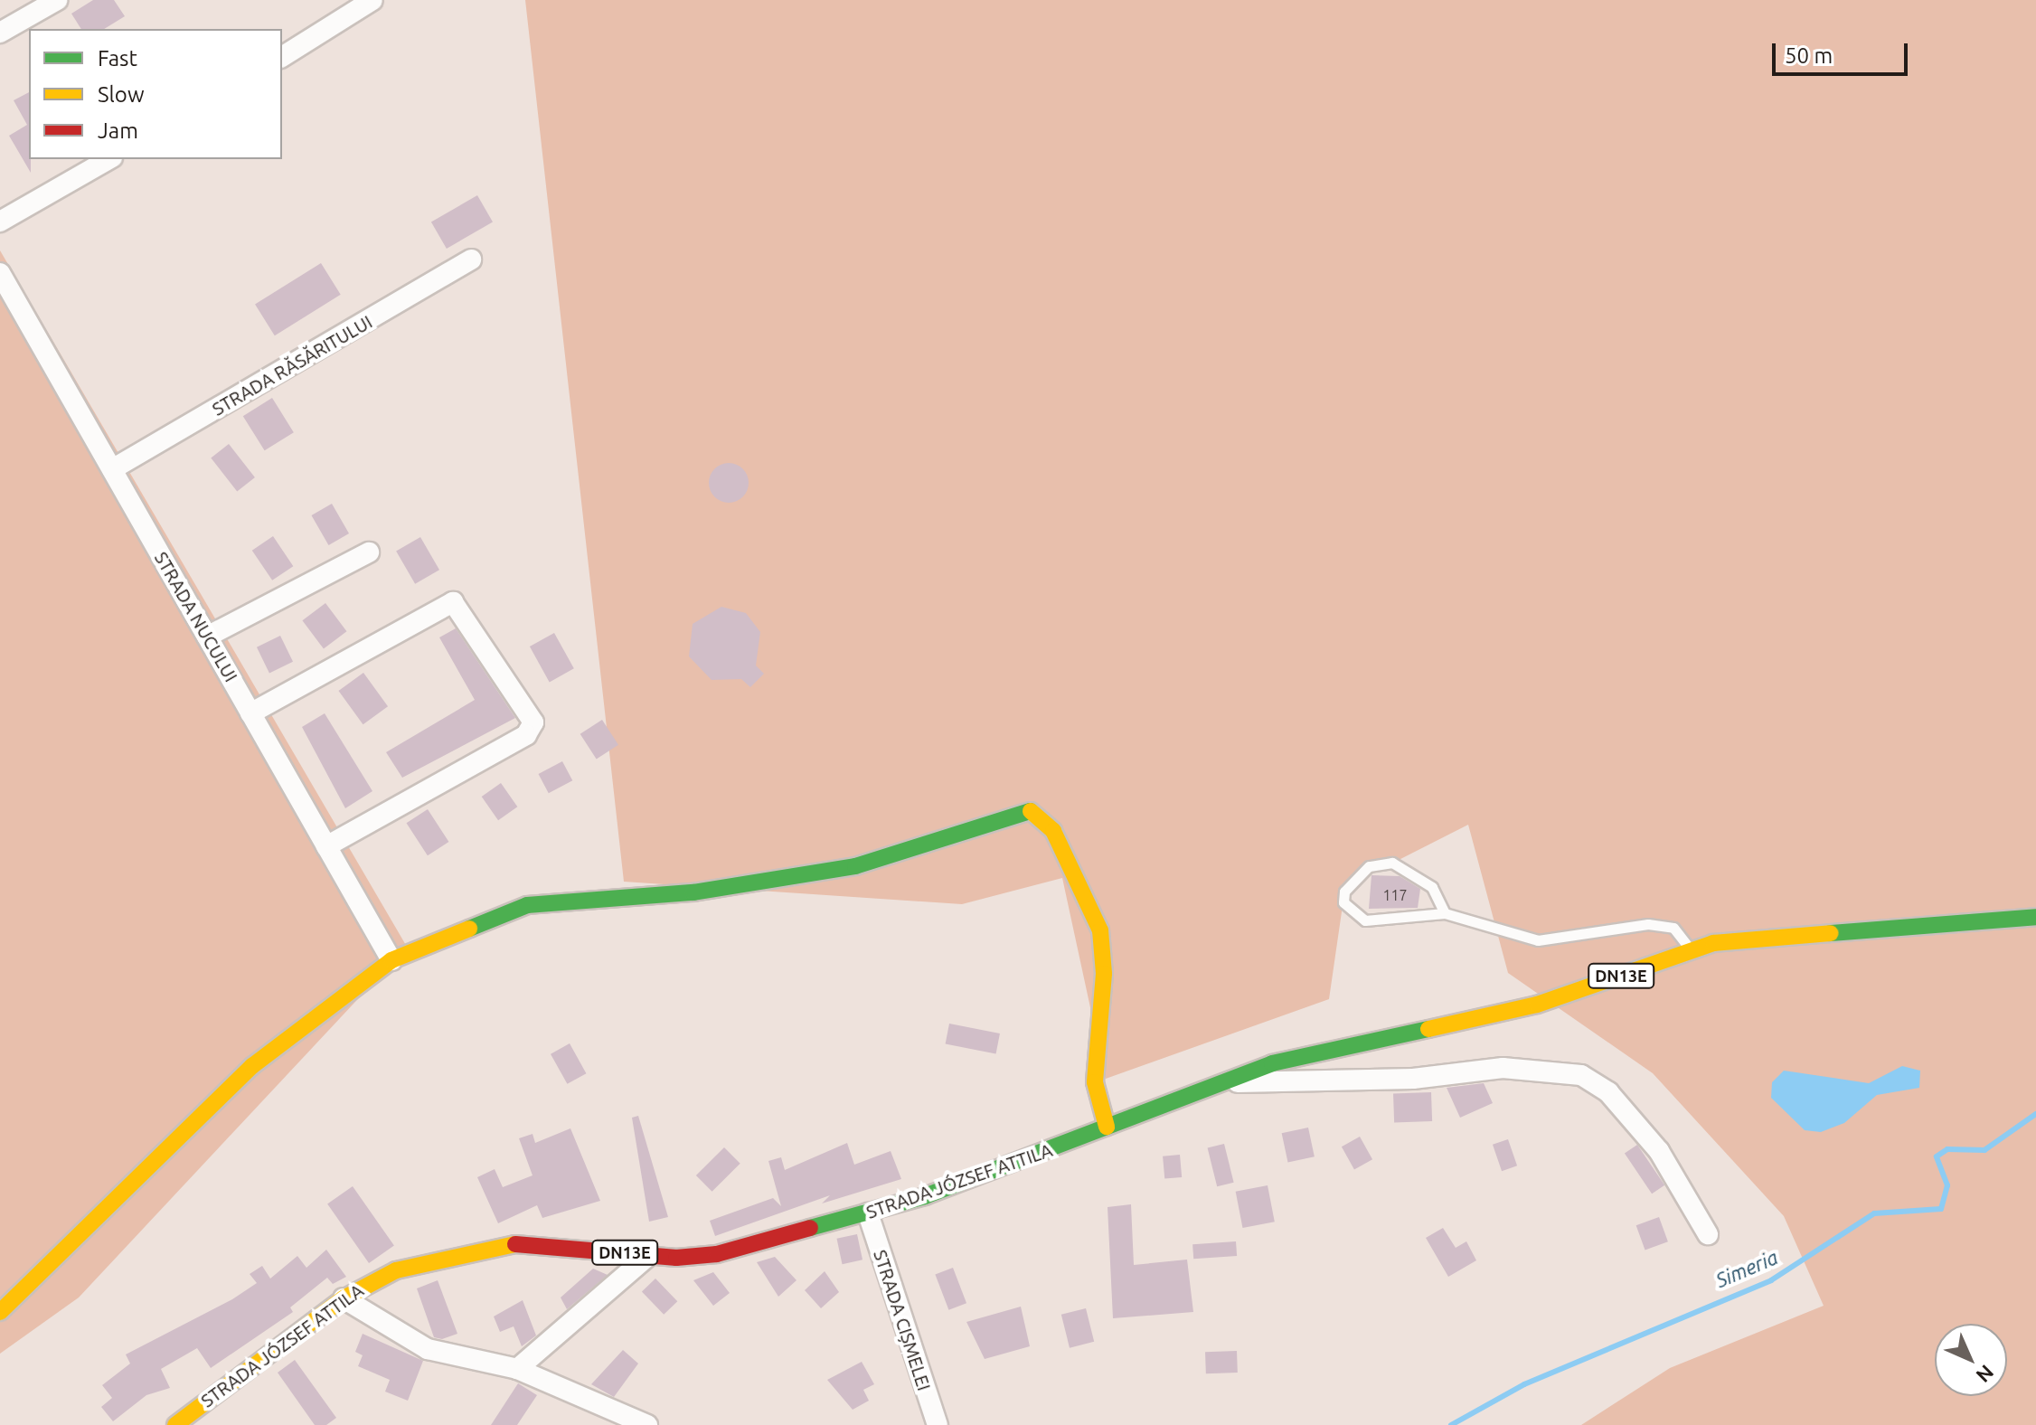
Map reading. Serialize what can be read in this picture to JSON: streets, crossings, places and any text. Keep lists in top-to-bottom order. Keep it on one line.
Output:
{"streets":{"main road":["DN13E","STRADA JÓZSEF ATTILA"],"street":["STRADA RĂSĂRITULUI","STRADA NUCULUI","STRADA CIȘMELEI"]},"crossings":[["STRADA RĂSĂRITULUI","STRADA NUCULUI"],["DN13E","STRADA JÓZSEF ATTILA"],["STRADA JÓZSEF ATTILA","STRADA CIȘMELEI"]],"water":["Simeria"],"house_numbers":["117"],"legend":["Fast","Slow","Jam"],"scale_bar":"50 m","north":"bottom right"}
